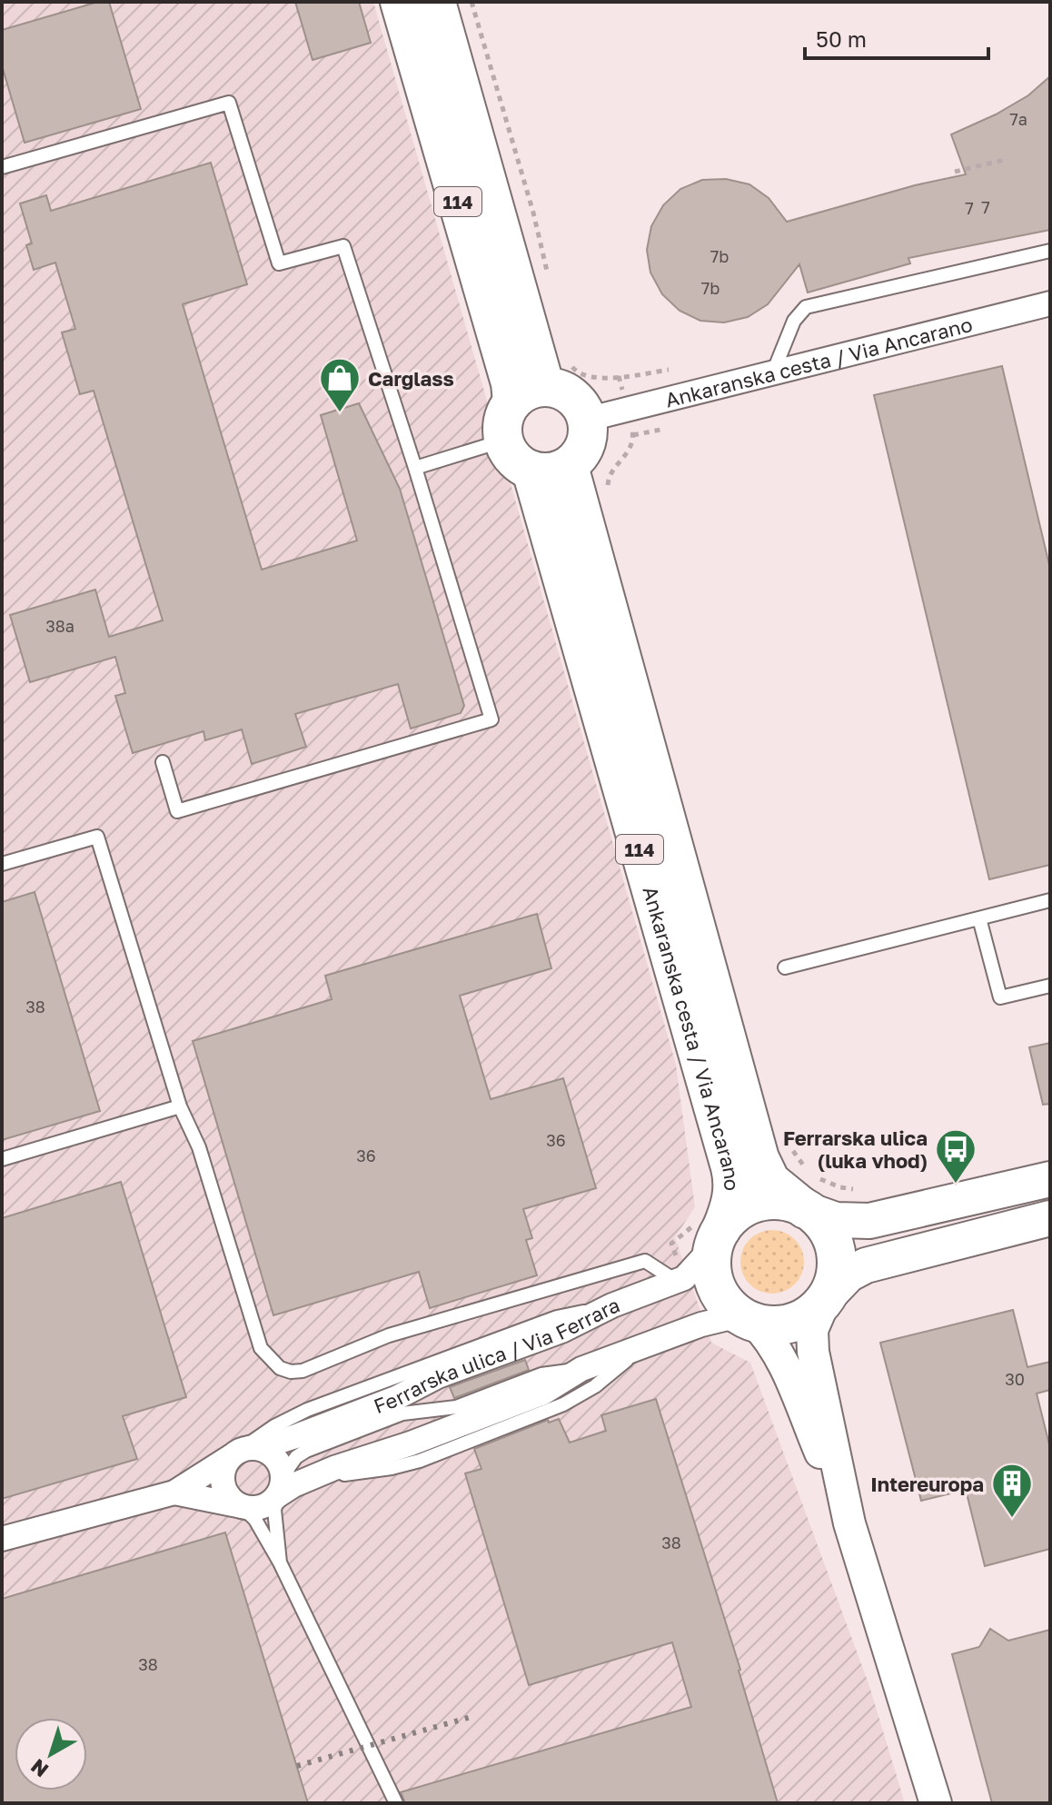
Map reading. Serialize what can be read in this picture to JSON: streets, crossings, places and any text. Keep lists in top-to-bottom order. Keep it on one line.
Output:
{"streets":{"main road":["114","Ankaranska cesta / Via Ancarano"],"street":["Ferrarska ulica / Via Ferrara"]},"crossings":[["114","Ankaranska cesta / Via Ancarano"],["114","Ferrarska ulica / Via Ferrara"],["Ankaranska cesta / Via Ancarano","Ferrarska ulica / Via Ferrara"]],"places":{"shop":["Carglass"],"bus stop":["Ferrarska ulica (luka vhod)"],"building":["Intereuropa"]},"house_numbers":["7a","7","7","7b","7b","38a","38","36","36","30","38","38"],"scale_bar":"50 m","north":"bottom left"}
